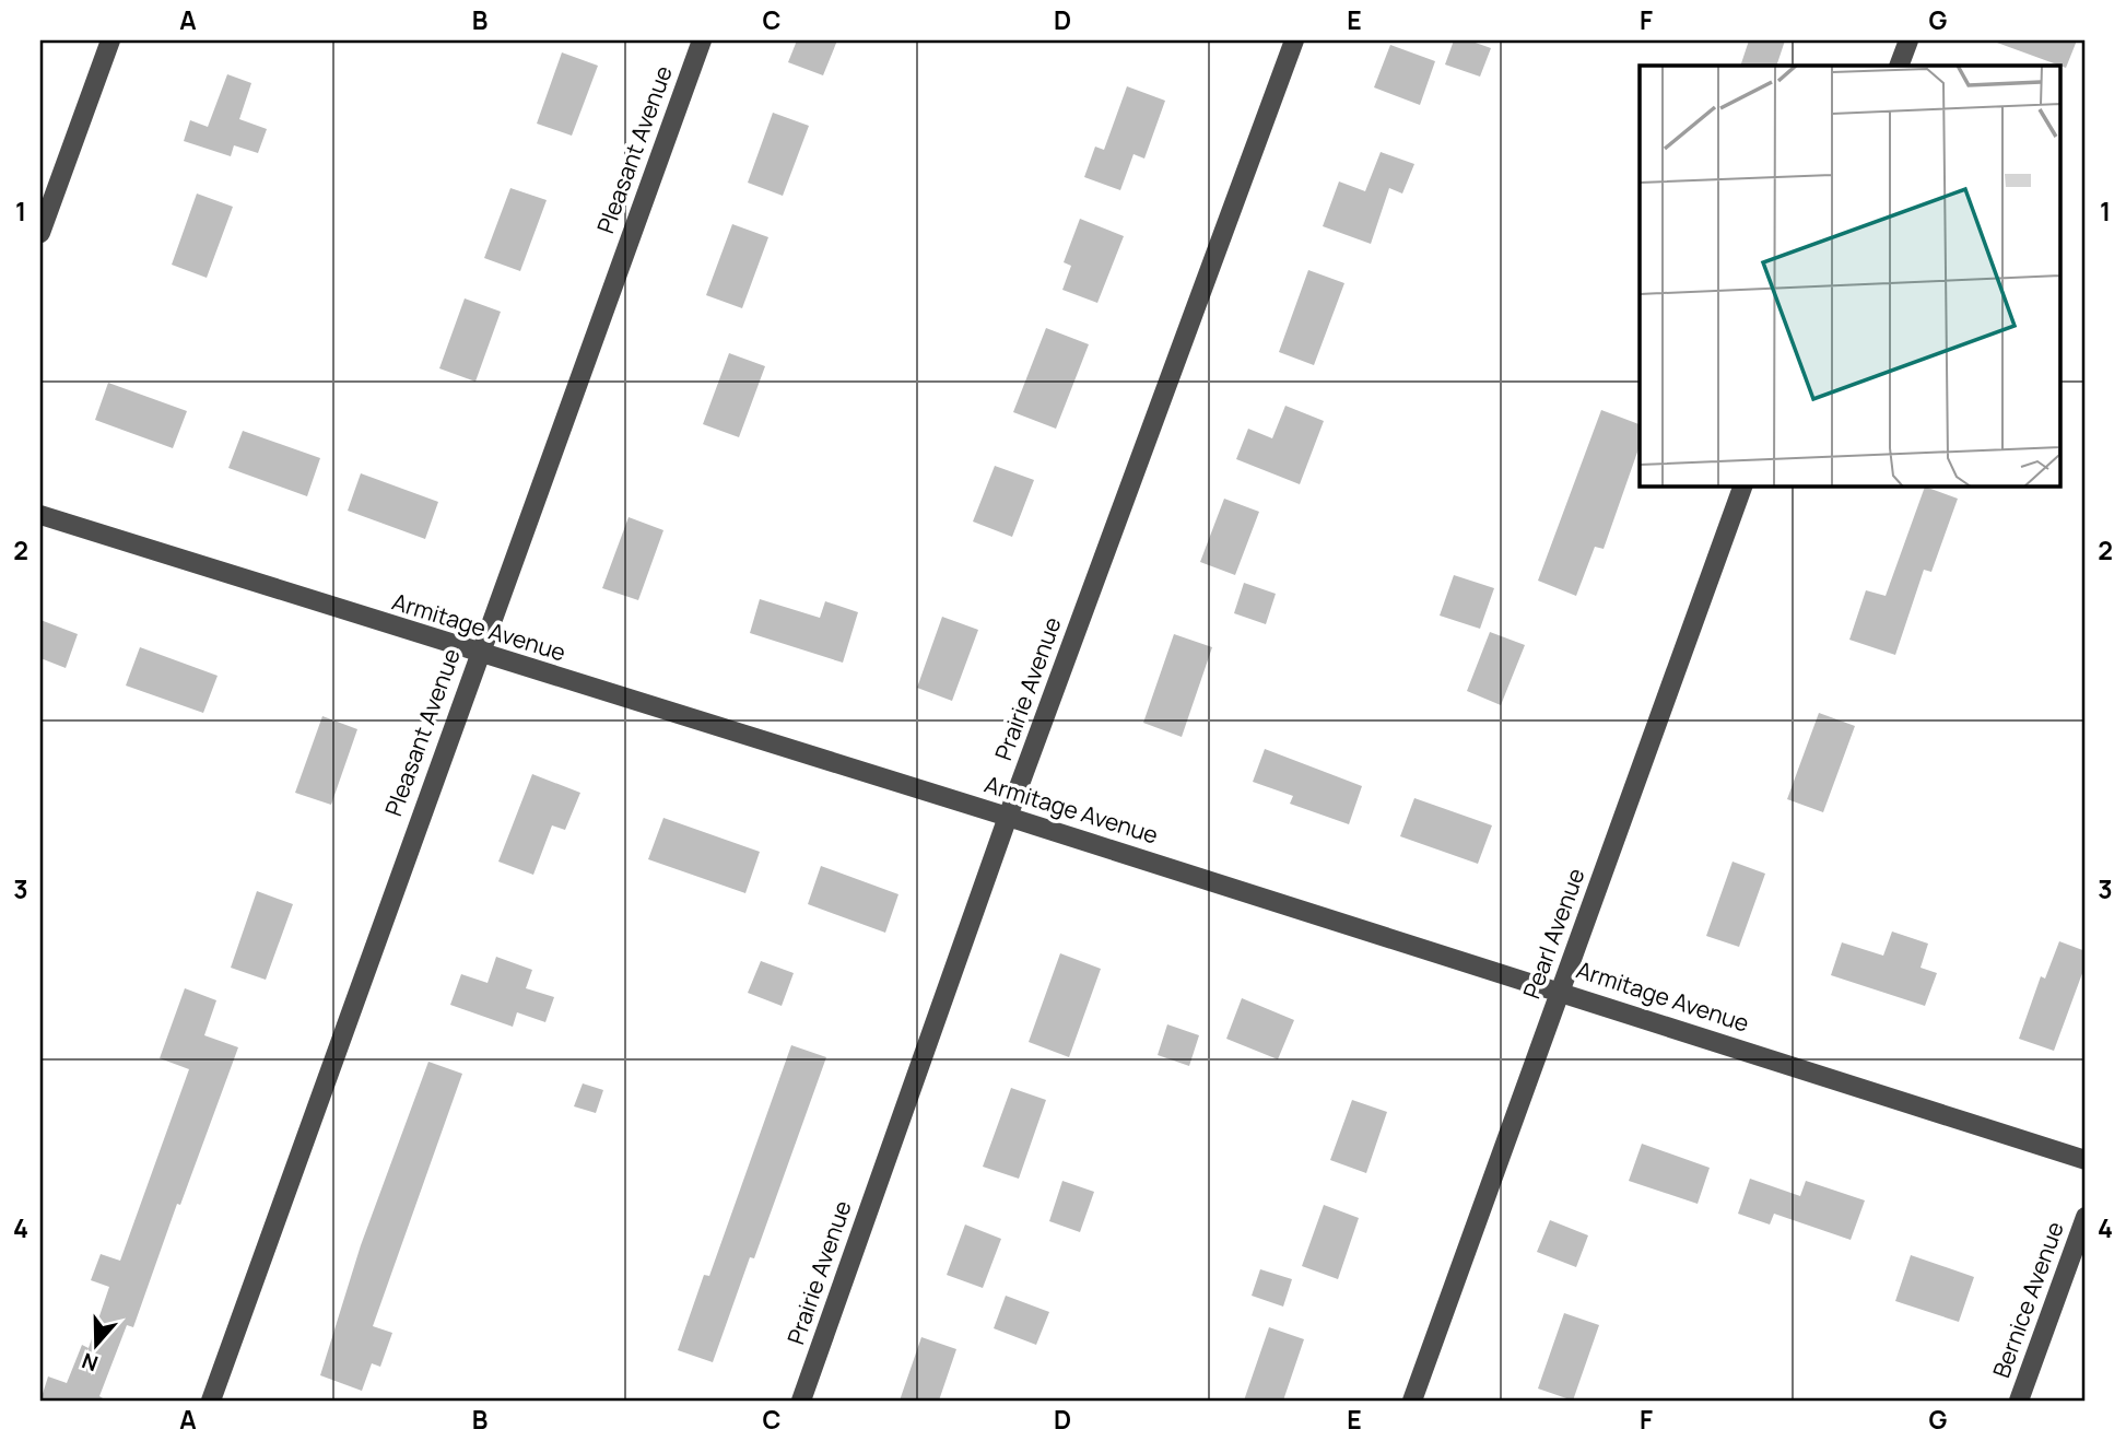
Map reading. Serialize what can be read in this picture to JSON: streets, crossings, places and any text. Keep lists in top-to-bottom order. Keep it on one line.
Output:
{"streets":{"street":["Pleasant Avenue","Armitage Avenue","Prairie Avenue","Pearl Avenue","Bernice Avenue"]},"crossings":[["Pleasant Avenue","Armitage Avenue"],["Armitage Avenue","Prairie Avenue"],["Armitage Avenue","Pearl Avenue"]],"north":"bottom","grid":{"columns":["A","B","C","D","E","F","G"],"rows":["1","2","3","4"]}}
